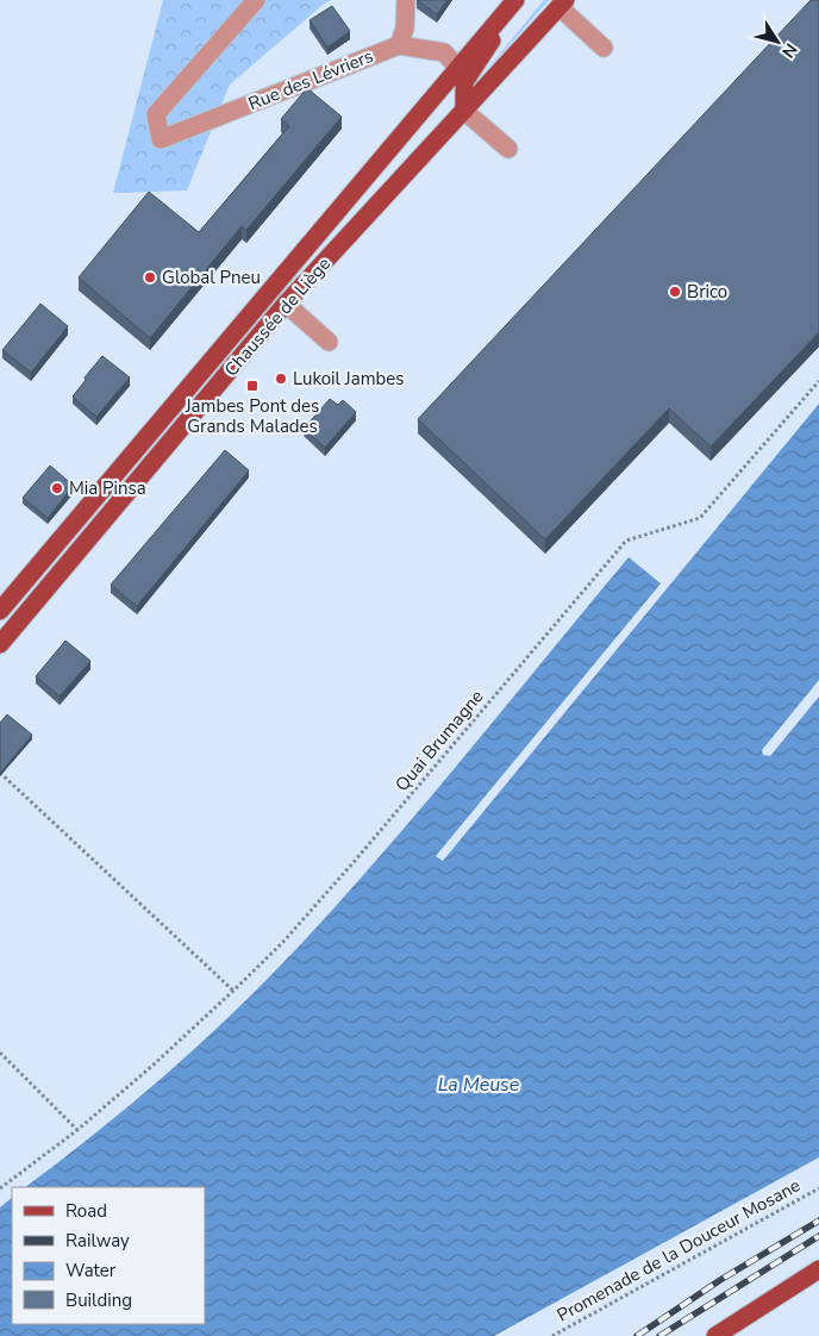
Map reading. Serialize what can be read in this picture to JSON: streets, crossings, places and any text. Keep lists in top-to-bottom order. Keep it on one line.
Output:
{"streets":{"main road":["Chaussée de Liège"],"street":["Rue des Lévriers"],"path":["Quai Brumagne","Promenade de la Douceur Mosane"]},"water":["La Meuse"],"places":{"other":["Global Pneu","Brico","Lukoil Jambes","Mia Pinsa"],"transit":["Jambes Pont des Grands Malades"]},"legend":["Road","Railway","Water","Building"],"north":"bottom right"}
